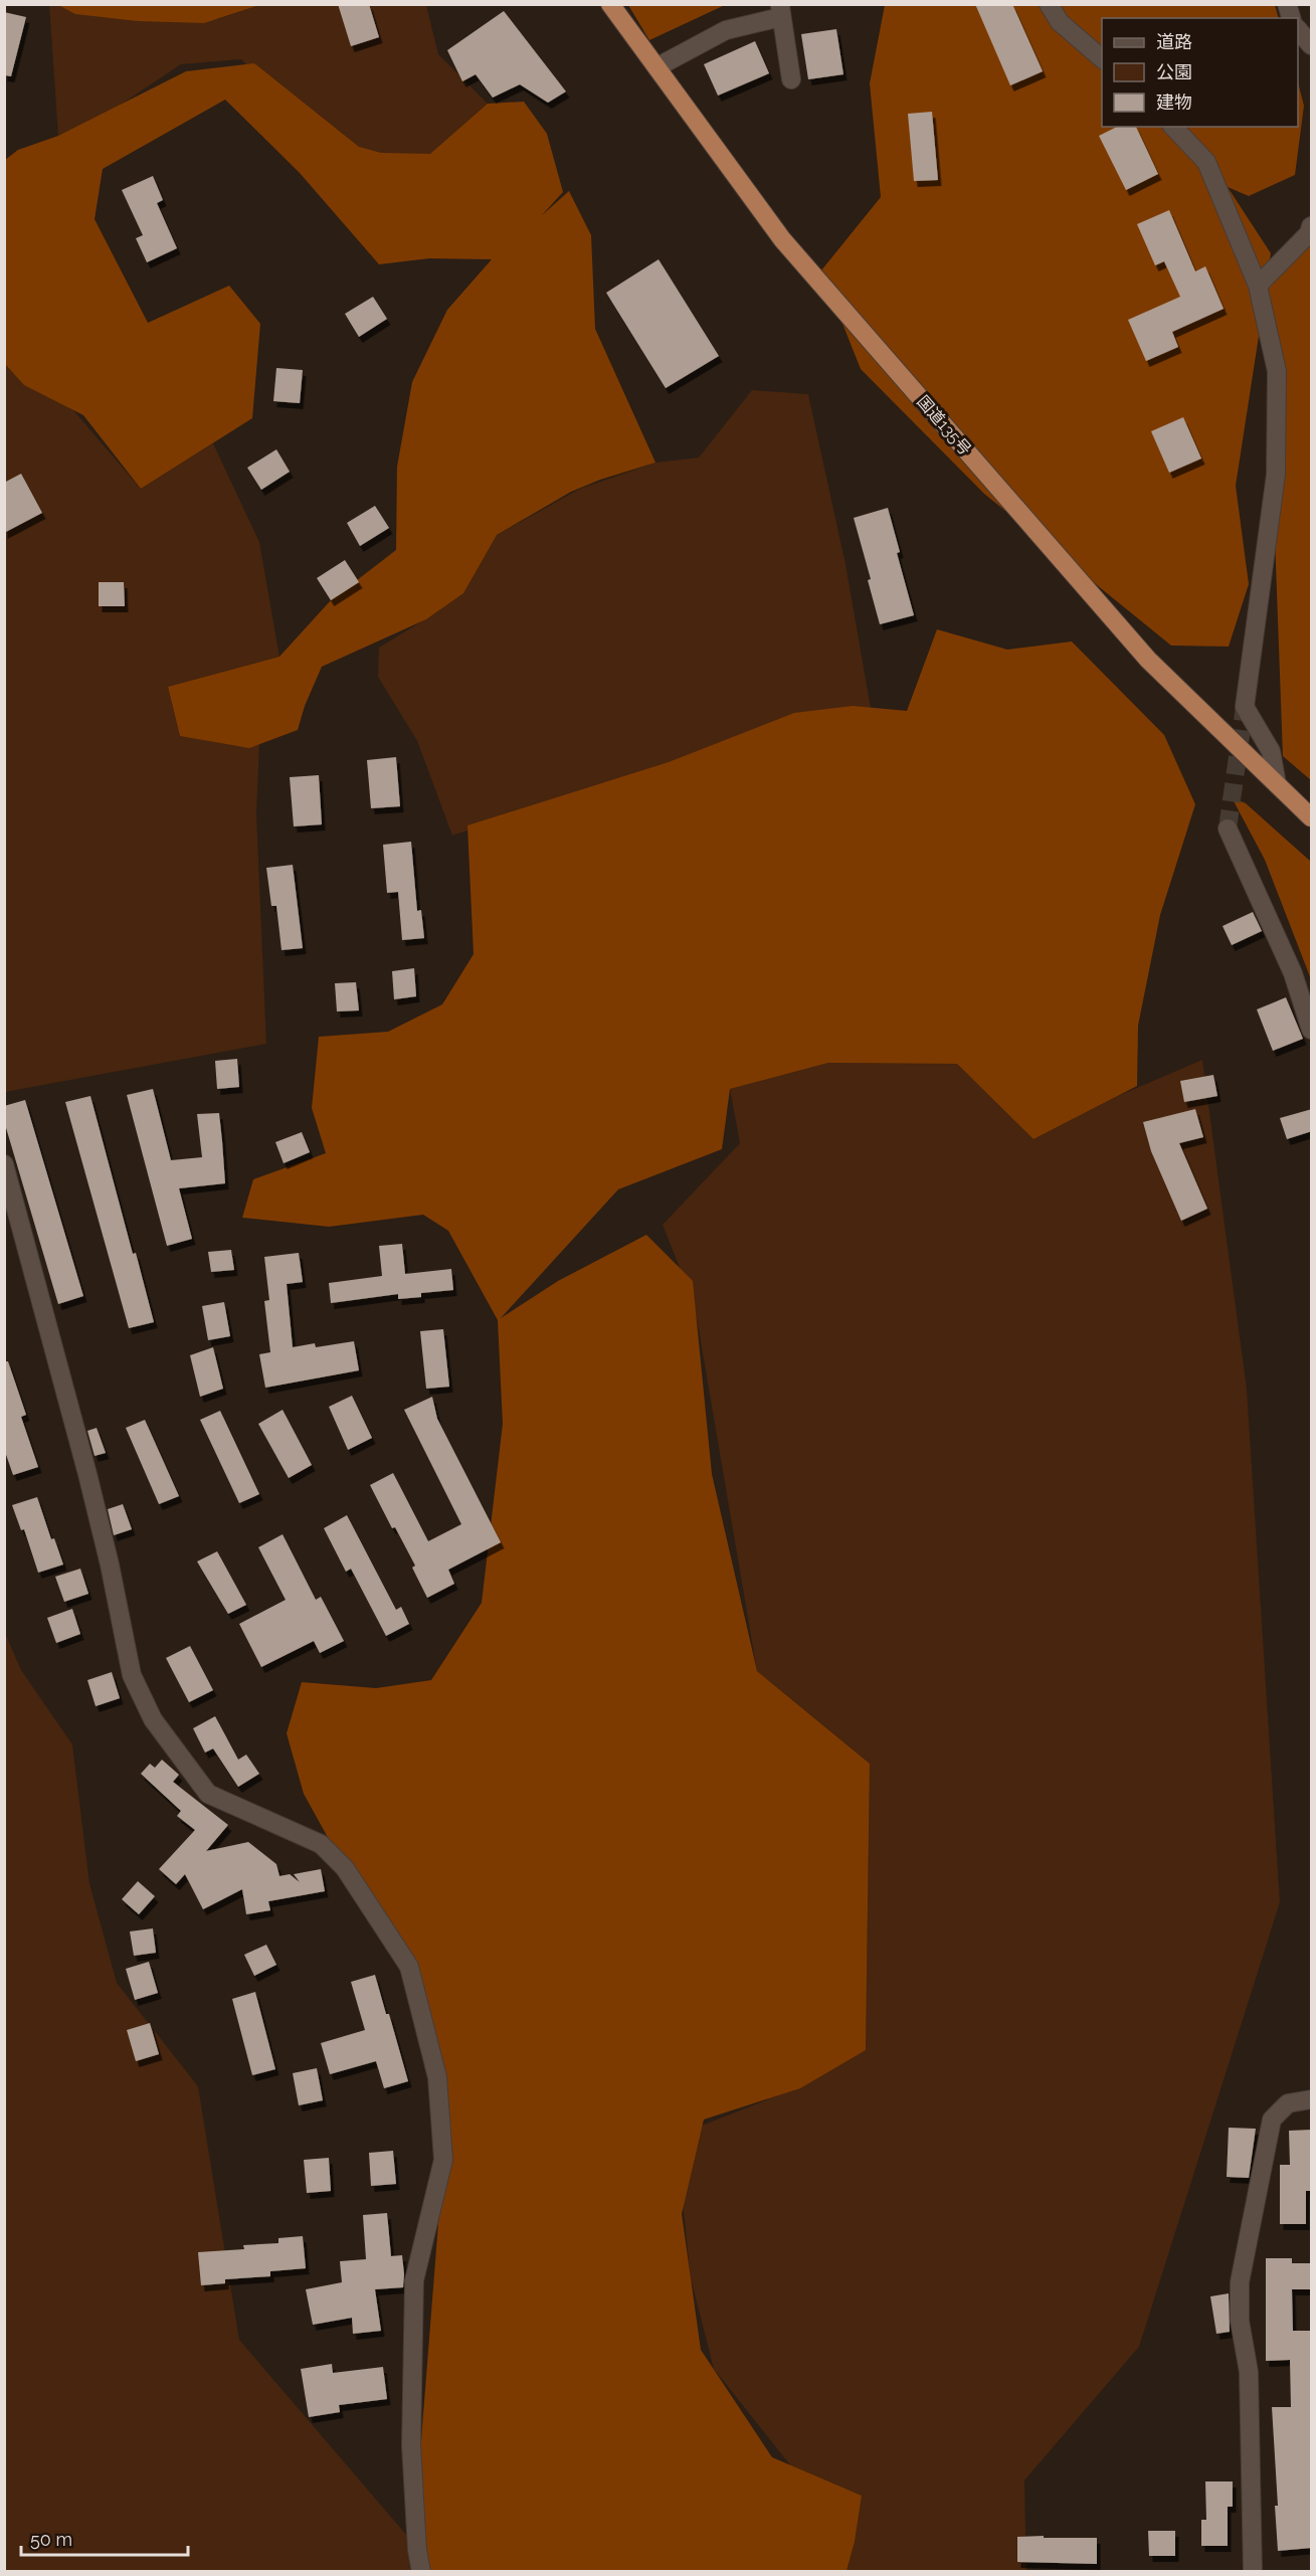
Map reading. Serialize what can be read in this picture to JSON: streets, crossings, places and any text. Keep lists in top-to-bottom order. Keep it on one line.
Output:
{"streets":{"highway":["国道135号"]},"legend":["道路","公園","建物"],"scale_bar":"50 m"}
